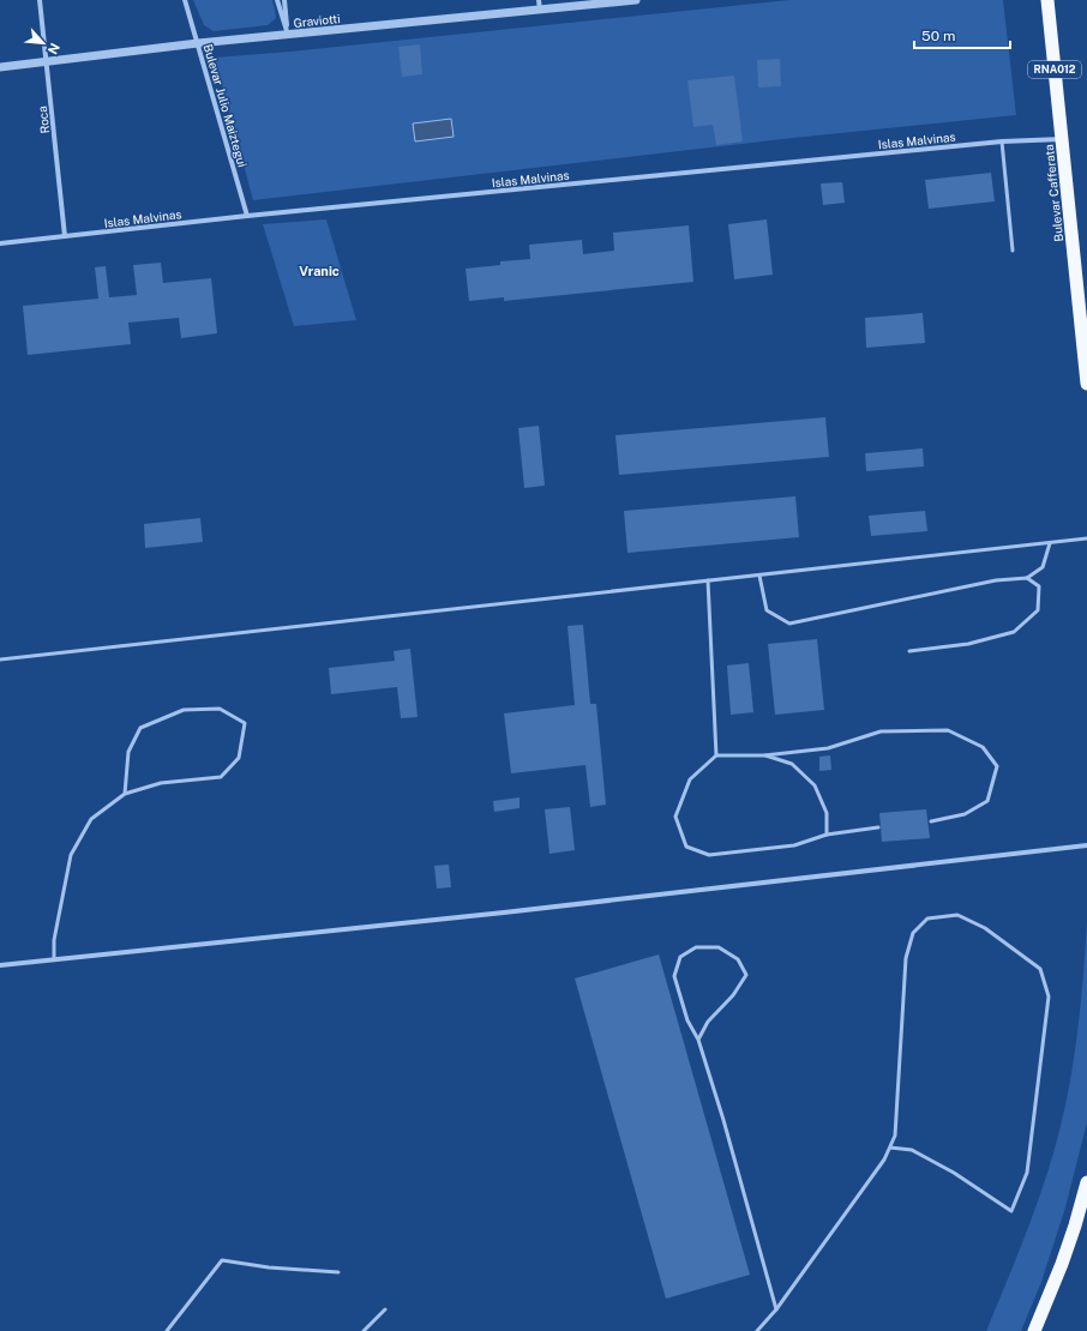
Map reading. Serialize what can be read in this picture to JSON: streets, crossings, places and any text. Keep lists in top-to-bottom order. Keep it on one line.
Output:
{"streets":{"highway":["RNA012","Bulevar Cafferata"],"street":["Graviotti","Bulevar Julio Maiztegui","Roca","Islas Malvinas"]},"crossings":[["Graviotti","Bulevar Julio Maiztegui"],["Graviotti","Roca"],["Bulevar Julio Maiztegui","Islas Malvinas"],["Roca","Islas Malvinas"],["Islas Malvinas","Bulevar Cafferata"]],"districts":["Vranic"],"scale_bar":"50 m","north":"bottom right"}
